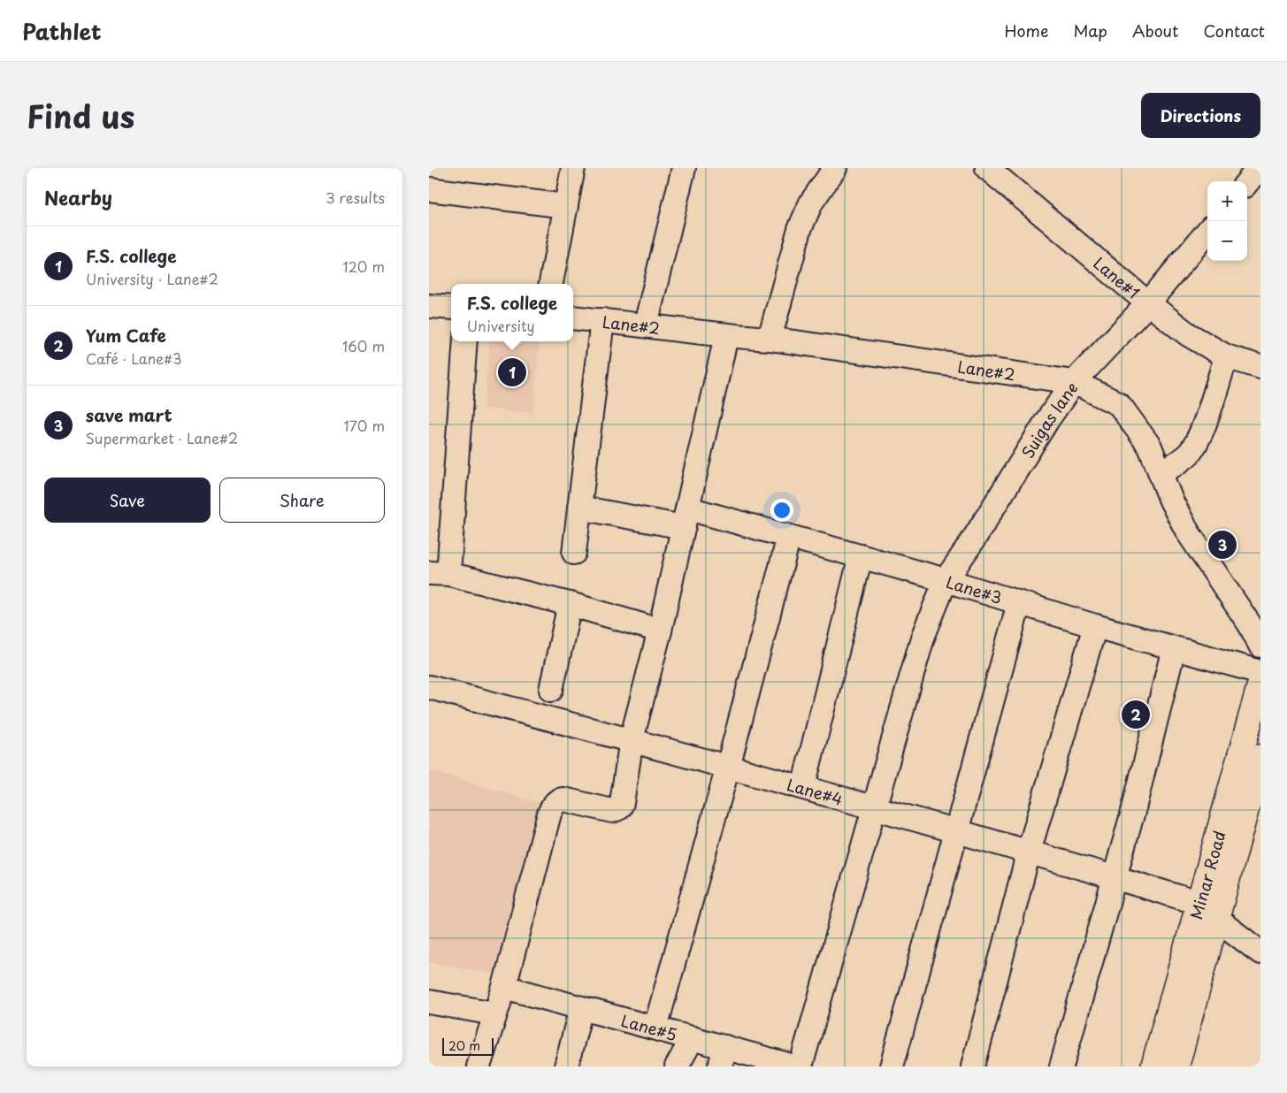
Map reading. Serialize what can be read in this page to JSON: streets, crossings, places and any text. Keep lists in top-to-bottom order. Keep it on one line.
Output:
{"streets":{"main road":["Minar Road"],"street":["Lane#1","Lane#2","Suigas lane","Lane#3","Lane#4","Lane#5"]},"crossings":[["Lane#1","Suigas lane"],["Lane#2","Suigas lane"],["Suigas lane","Lane#3"],["Suigas lane","Lane#4"],["Lane#4","Minar Road"]],"scale_bar":"20 m","page":{"header":"Pathlet","nav":["Home","Map","About","Contact"],"title":"Find us","buttons":["Directions",["Save","Share"]],"heading":["Nearby","3 results"],"map_buttons":["+","−"],"list":[{"mark":"1","name":"F.S. college","note":"University · Lane#2","value":"120 m"},{"mark":"2","name":"Yum Cafe","note":"Café · Lane#3","value":"160 m"},{"mark":"3","name":"save mart","note":"Supermarket · Lane#2","value":"170 m"}],"popup":["F.S. college","University"],"pins":["1","3","2"],"scale":"20 m"}}
